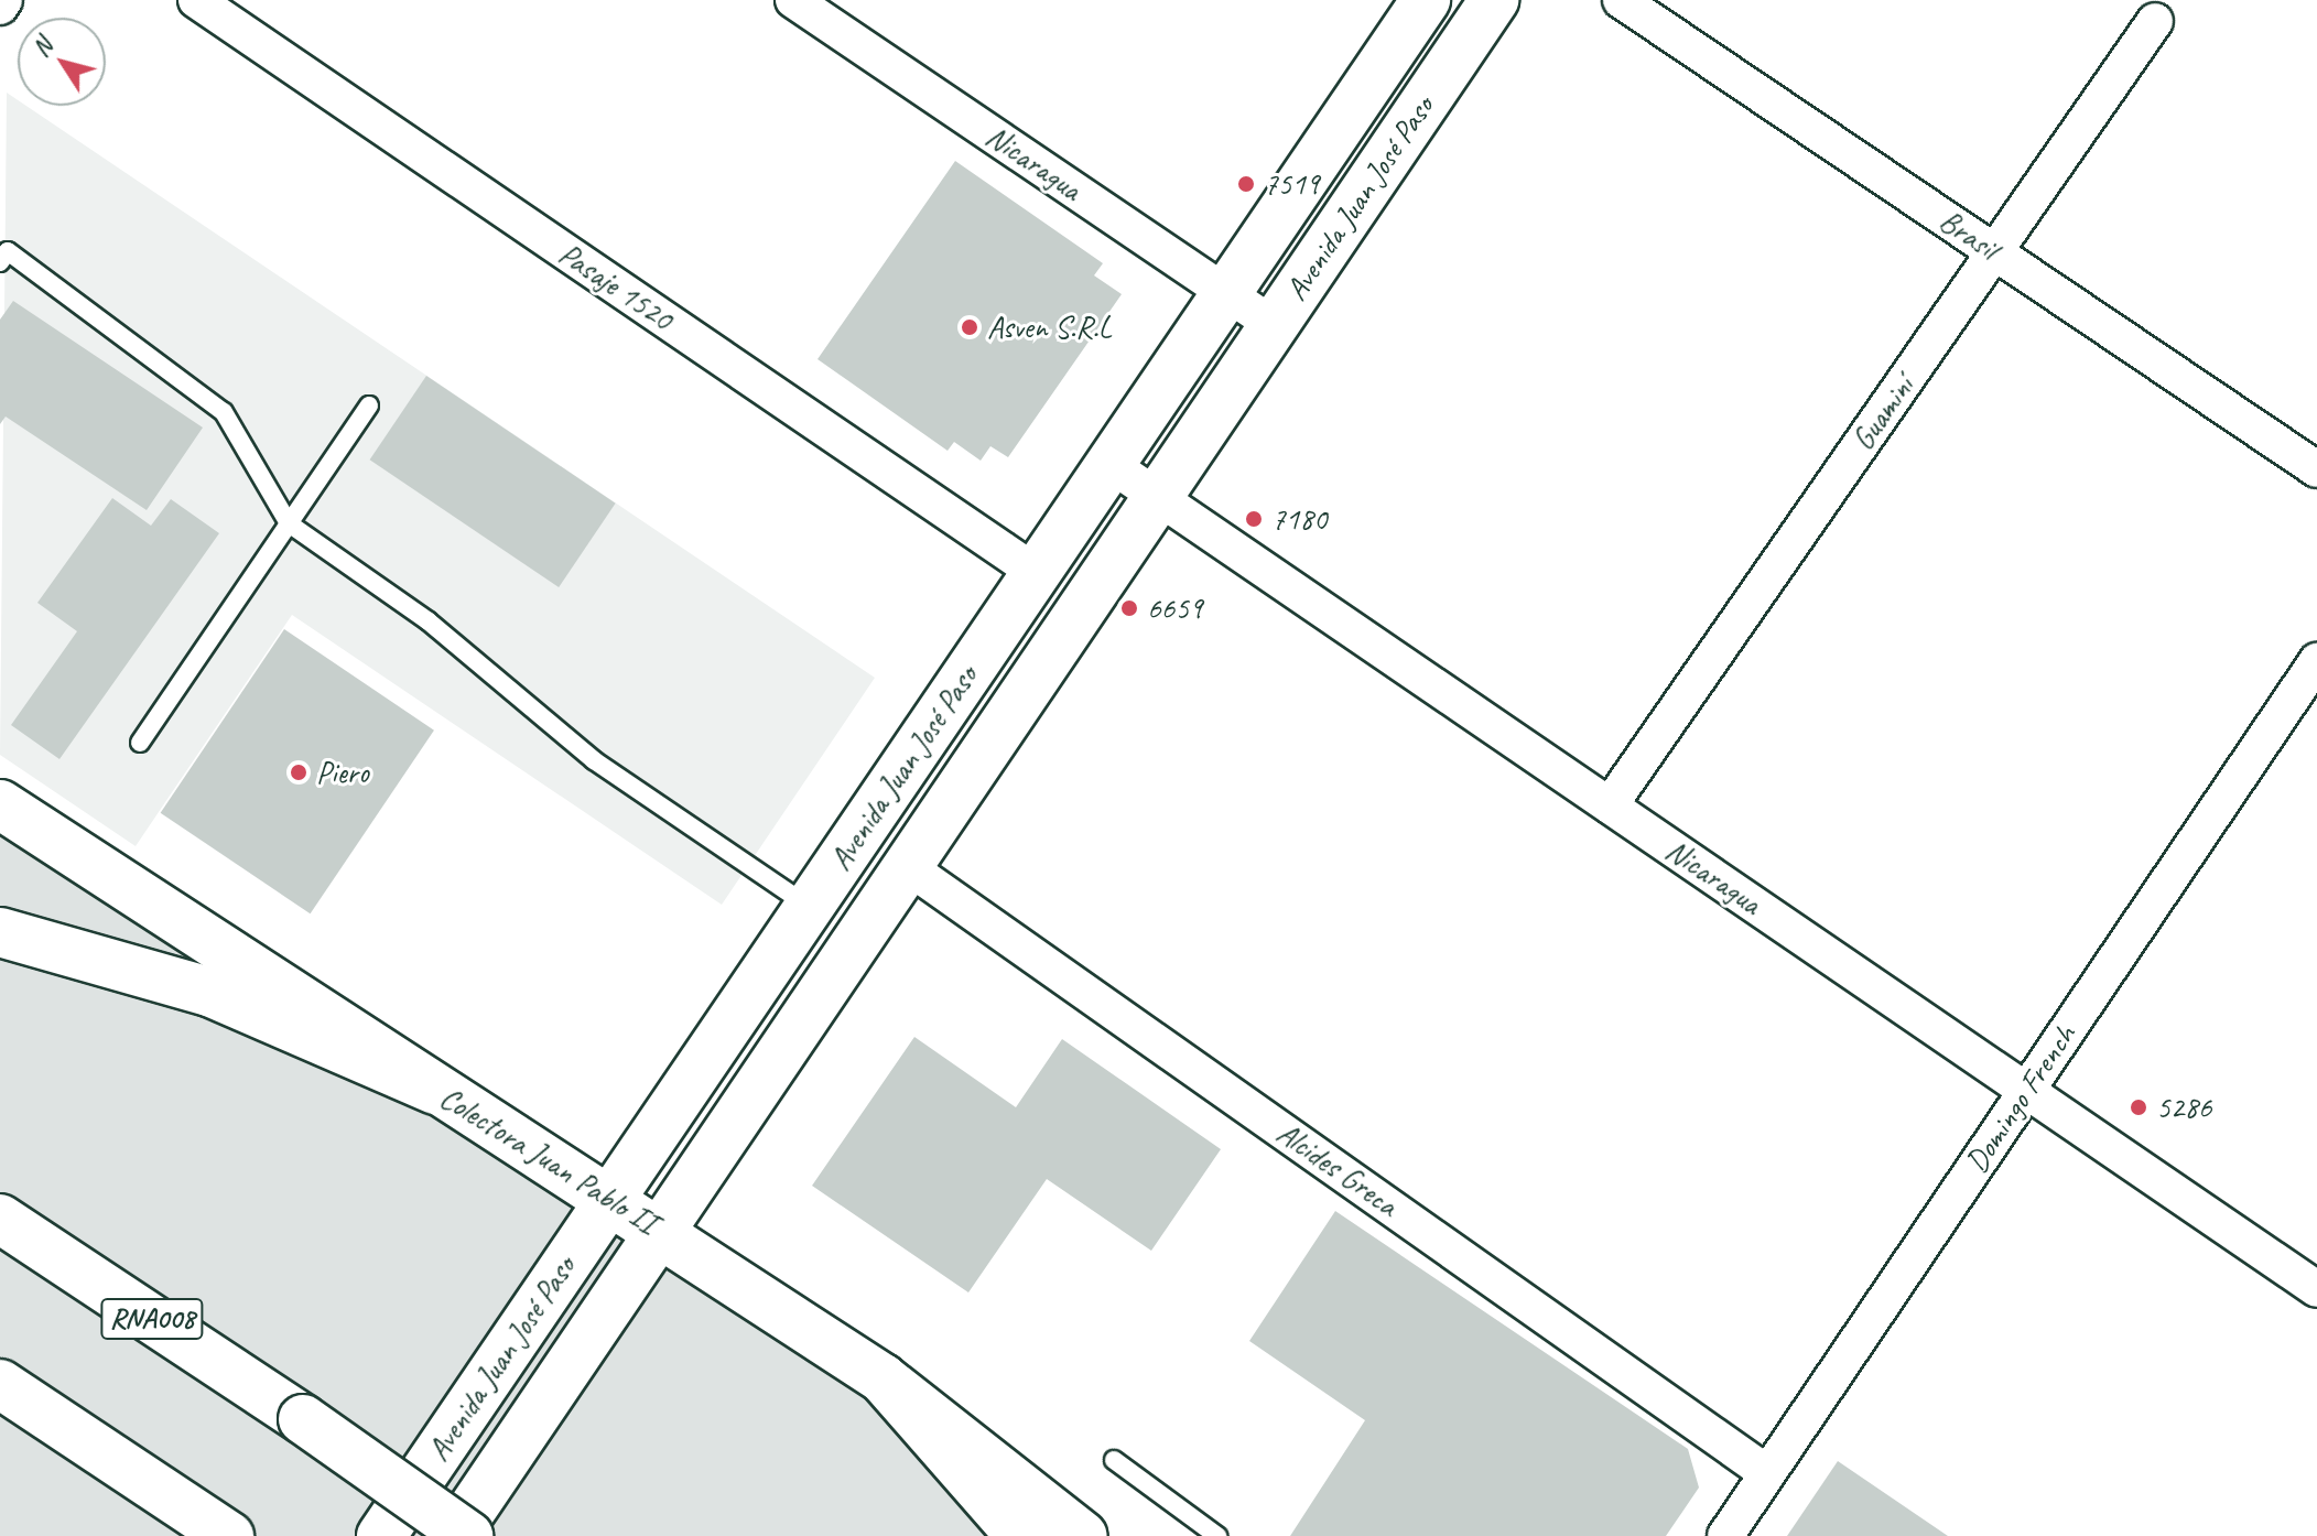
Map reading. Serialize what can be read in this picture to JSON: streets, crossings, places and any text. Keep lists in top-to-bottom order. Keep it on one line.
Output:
{"streets":{"main road":["Avenida Juan José Paso","Colectora Juan Pablo II","RNA008"],"street":["Nicaragua","Brasil","Pasaje 1520","Guaminí","Domingo French","Alcides Greca"]},"crossings":[["Nicaragua","Avenida Juan José Paso"],["Nicaragua","Guaminí"],["Nicaragua","Domingo French"],["Avenida Juan José Paso","Pasaje 1520"],["Avenida Juan José Paso","Colectora Juan Pablo II"],["Avenida Juan José Paso","Alcides Greca"],["Brasil","Guaminí"],["Domingo French","Alcides Greca"]],"places":["7519","Asven S.R.L","7180","6659","Piero","5286"],"north":"top left"}
